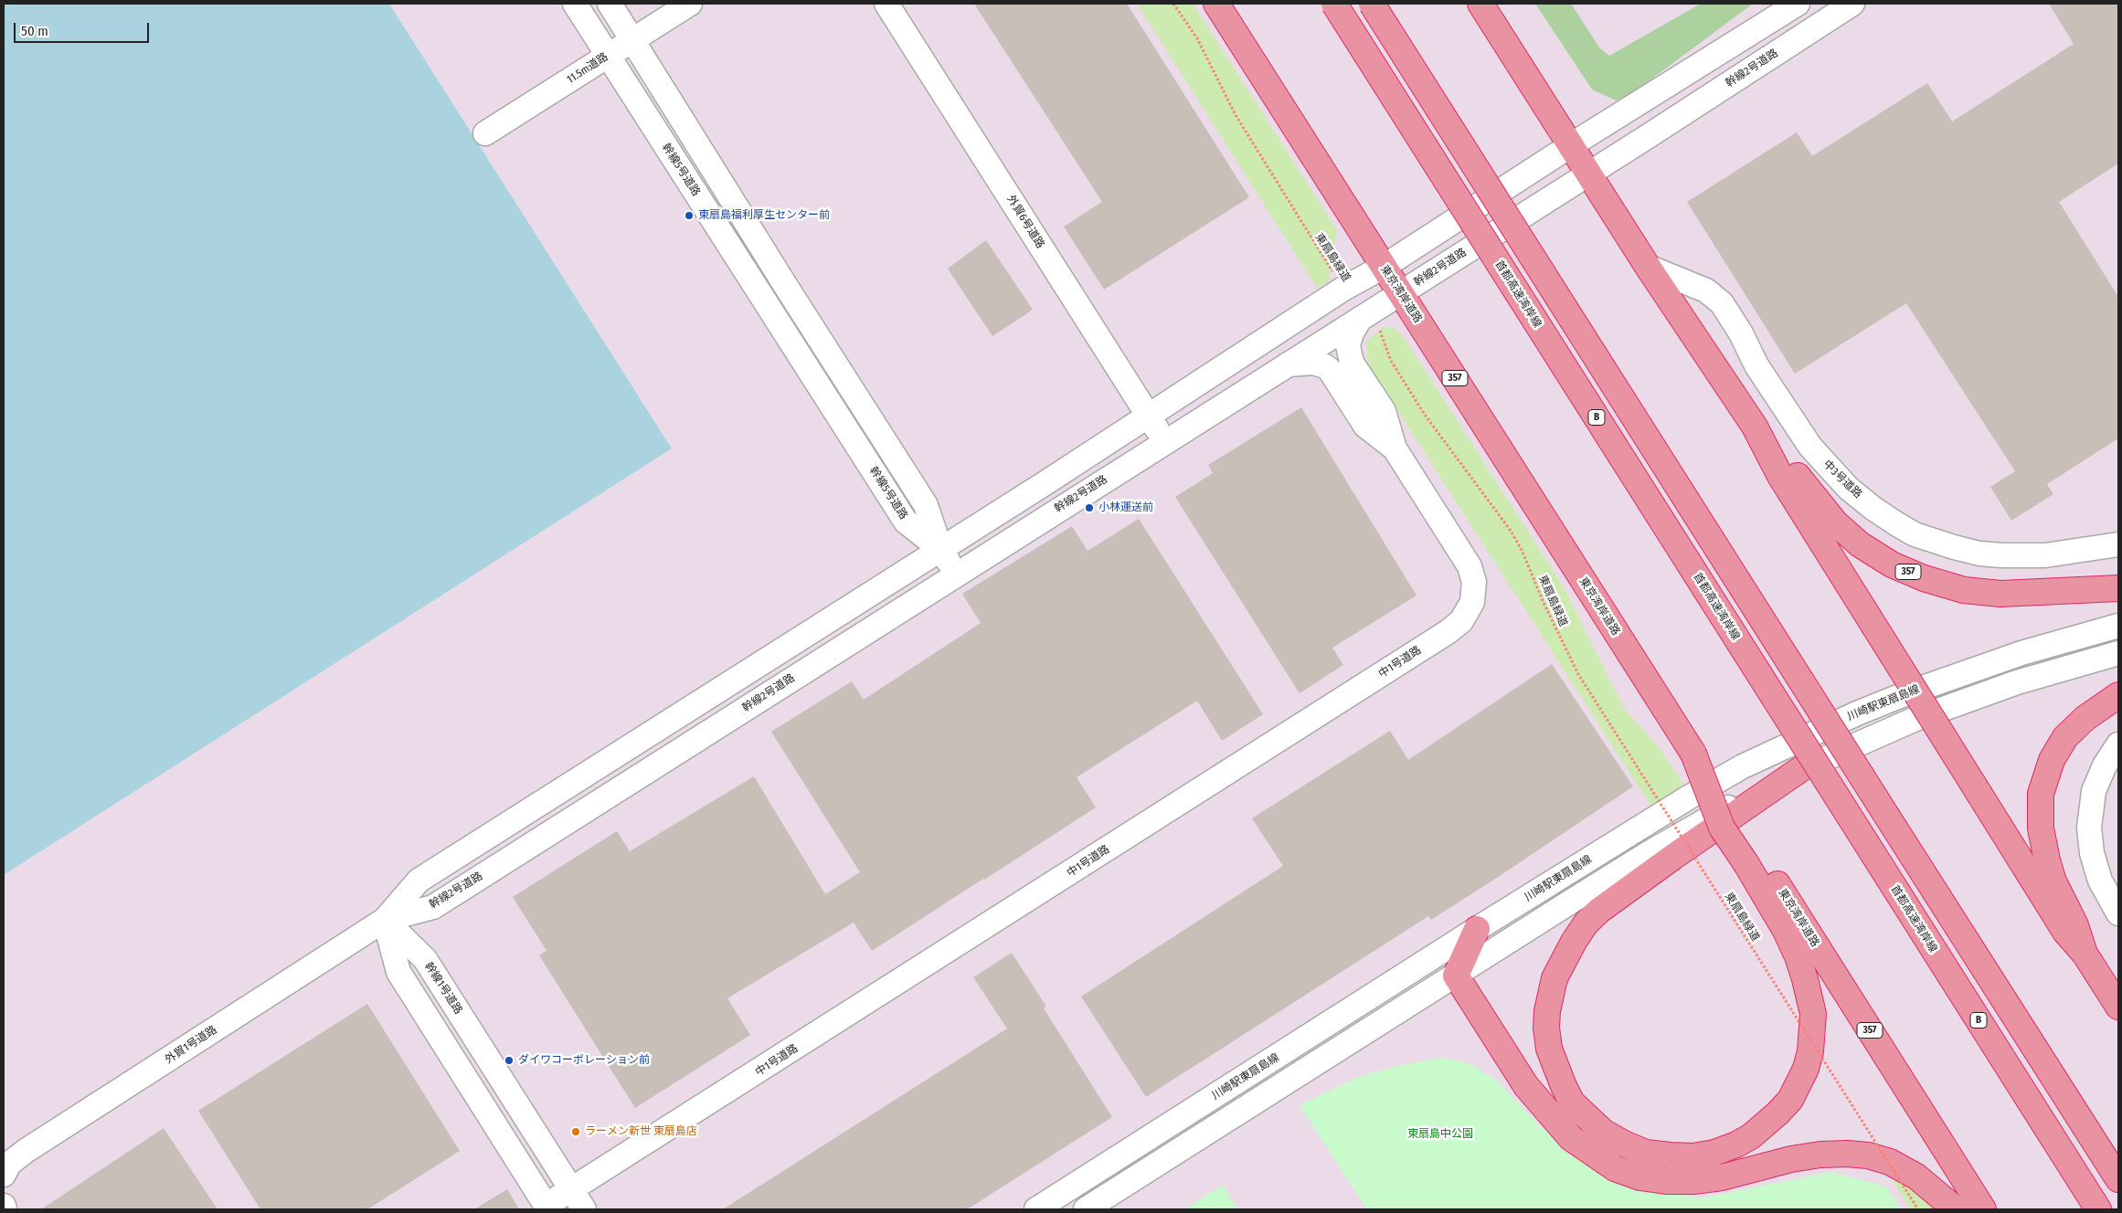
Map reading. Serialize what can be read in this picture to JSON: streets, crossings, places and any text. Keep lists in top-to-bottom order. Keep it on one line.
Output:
{"streets":{"highway":["東京湾岸道路","首都高速湾岸線","357","B"],"street":["11.5m道路","幹線2号道路","幹線5号道路","外貿6号道路","中3号道路","中1号道路","川崎駅東扇島線","幹線1号道路","外貿1号道路"],"path":["東扇島緑道"]},"crossings":[["11.5m道路","幹線5号道路"],["幹線2号道路","外貿6号道路"],["幹線2号道路","東扇島緑道"],["幹線2号道路","東京湾岸道路"],["幹線2号道路","357"],["幹線2号道路","中1号道路"],["幹線2号道路","幹線1号道路"],["幹線2号道路","外貿1号道路"],["東扇島緑道","中1号道路"],["357","中3号道路"],["中1号道路","幹線1号道路"],["幹線1号道路","外貿1号道路"]],"parks":["東扇島中公園"],"places":["東扇島福利厚生センター前","小林運送前","ダイワコーポレーション前","ラーメン新世 東扇島店"],"scale_bar":"50 m"}
